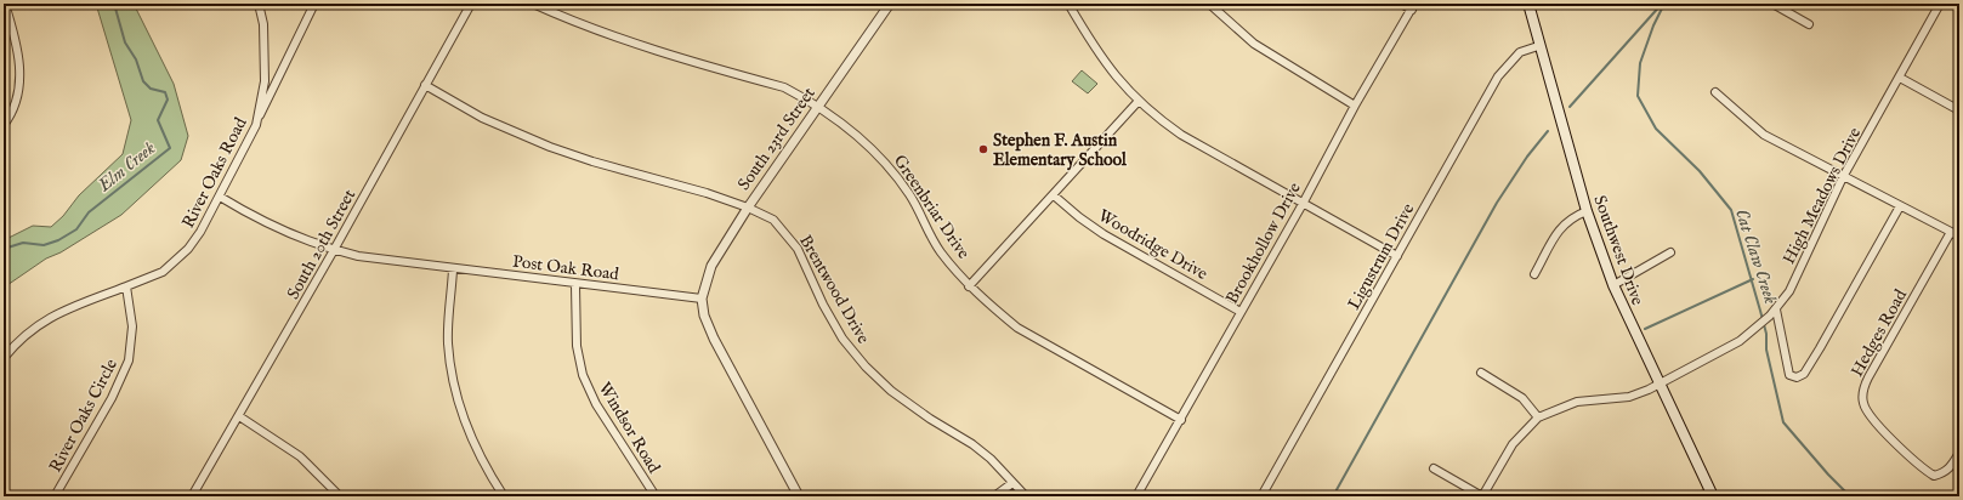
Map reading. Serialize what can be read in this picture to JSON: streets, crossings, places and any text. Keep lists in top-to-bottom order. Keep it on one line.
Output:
{"streets":{"main road":["Southwest Drive"],"street":["South 23rd Street","River Oaks Road","High Meadows Drive","Greenbriar Drive","Brookhollow Drive","South 20th Street","Woodridge Drive","Ligustrum Drive","Post Oak Road","Brentwood Drive","Hedges Road","River Oaks Circle","Windsor Road"]},"crossings":[["South 23rd Street","Greenbriar Drive"],["South 23rd Street","Post Oak Road"],["South 23rd Street","Brentwood Drive"],["River Oaks Road","Post Oak Road"],["River Oaks Road","River Oaks Circle"],["High Meadows Drive","Southwest Drive"],["Greenbriar Drive","Brookhollow Drive"],["Brookhollow Drive","Woodridge Drive"],["South 20th Street","Post Oak Road"],["South 20th Street","Brentwood Drive"],["Southwest Drive","Ligustrum Drive"],["Post Oak Road","Windsor Road"]],"water":["Elm Creek","Cat Claw Creek"],"places":["Stephen F. Austin Elementary School"]}
